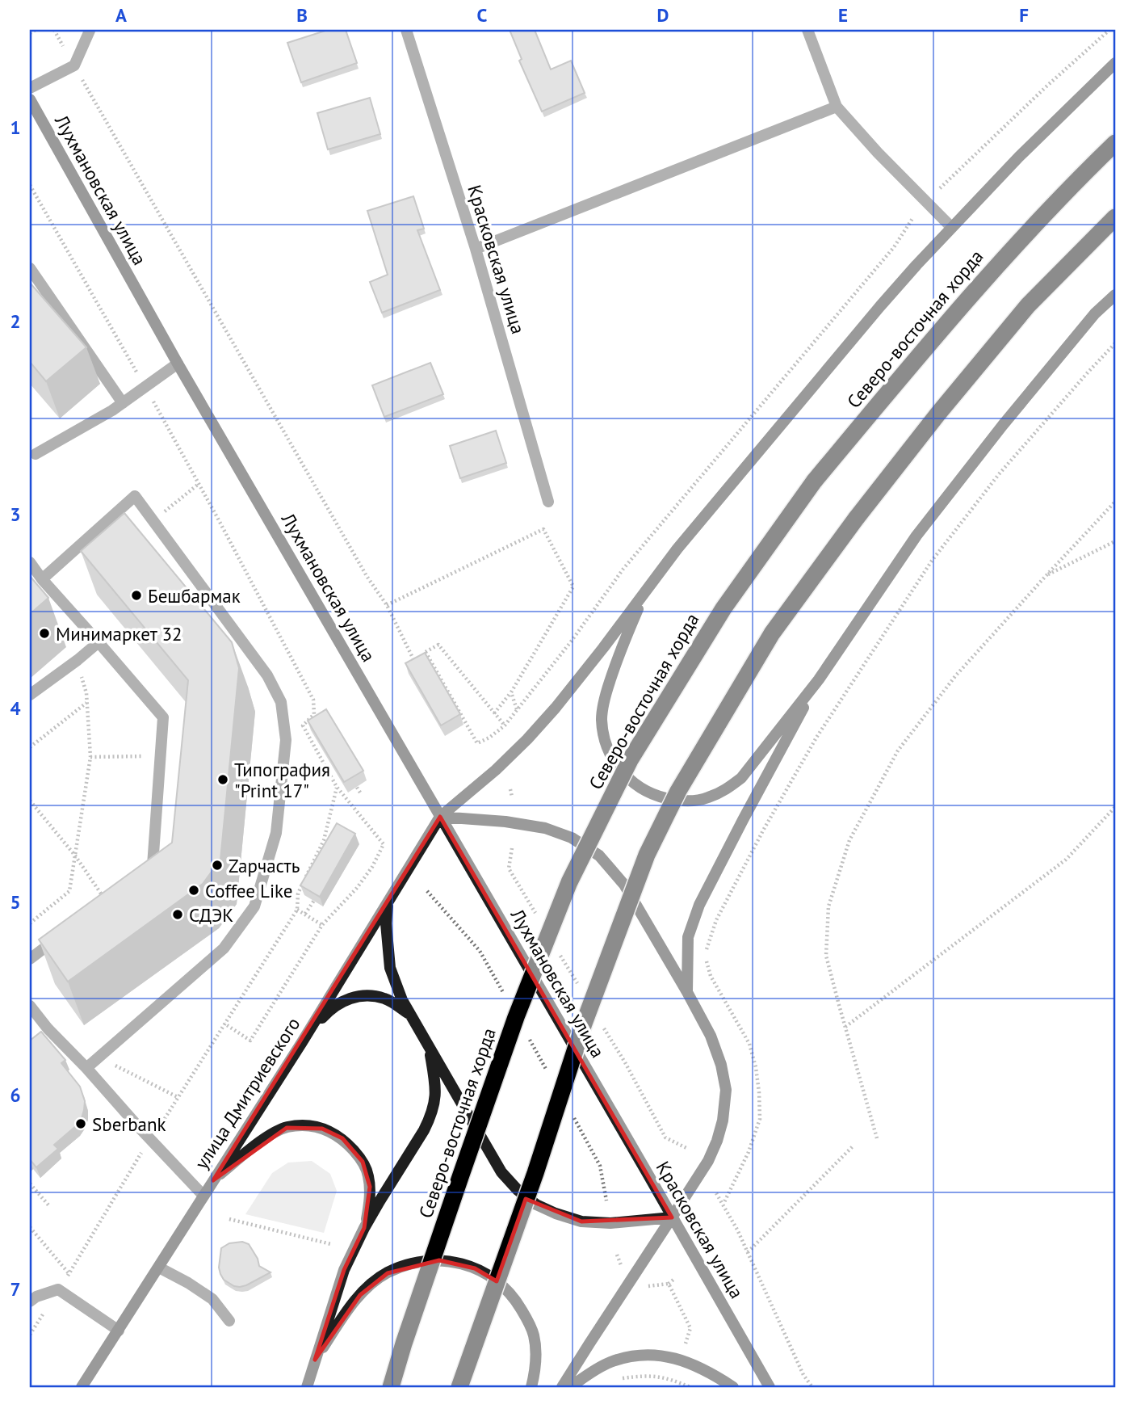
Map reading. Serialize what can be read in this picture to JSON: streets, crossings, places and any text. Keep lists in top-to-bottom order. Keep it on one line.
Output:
{"streets":{"highway":["Северо-восточная хорда"],"street":["Лухмановская улица","Красковская улица","улица Дмитриевского"]},"crossings":[["Лухмановская улица","Красковская улица"],["Лухмановская улица","улица Дмитриевского"]],"places":["Бешбармак","Минимаркет 32","Типография \"Print 17\"","Zapчасть","Coffee Like","СДЭК","Sberbank"],"grid":{"columns":["A","B","C","D","E","F"],"rows":["1","2","3","4","5","6","7"]}}
